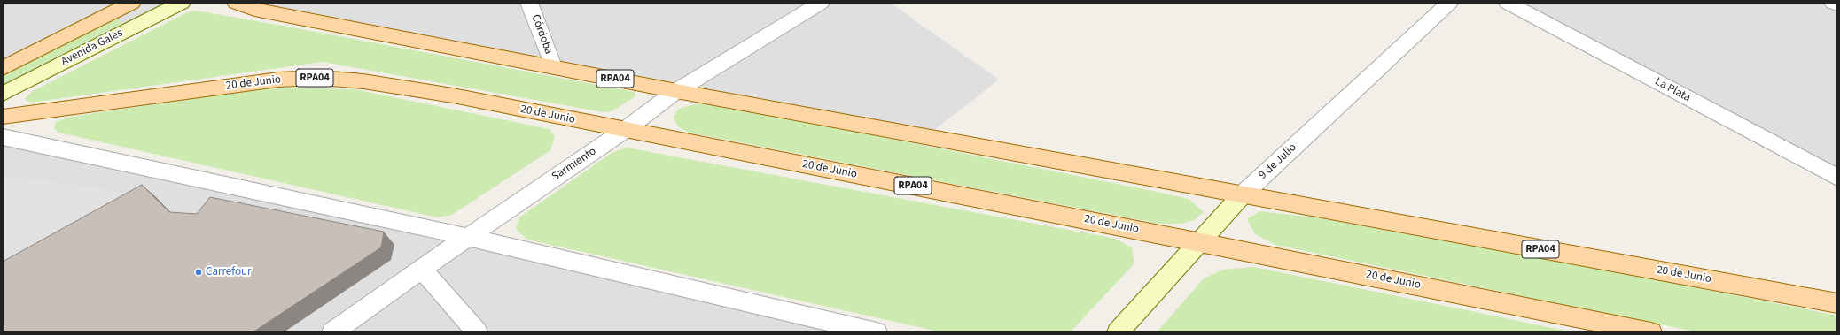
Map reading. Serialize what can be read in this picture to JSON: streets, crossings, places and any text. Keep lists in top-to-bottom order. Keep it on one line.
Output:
{"streets":{"main road":["Avenida Gales","RPA04","20 de Junio","9 de Julio"],"street":["Córdoba","La Plata","Sarmiento"]},"crossings":[["Córdoba","20 de Junio"],["20 de Junio","9 de Julio"],["20 de Junio","Sarmiento"]],"places":["Carrefour"]}
